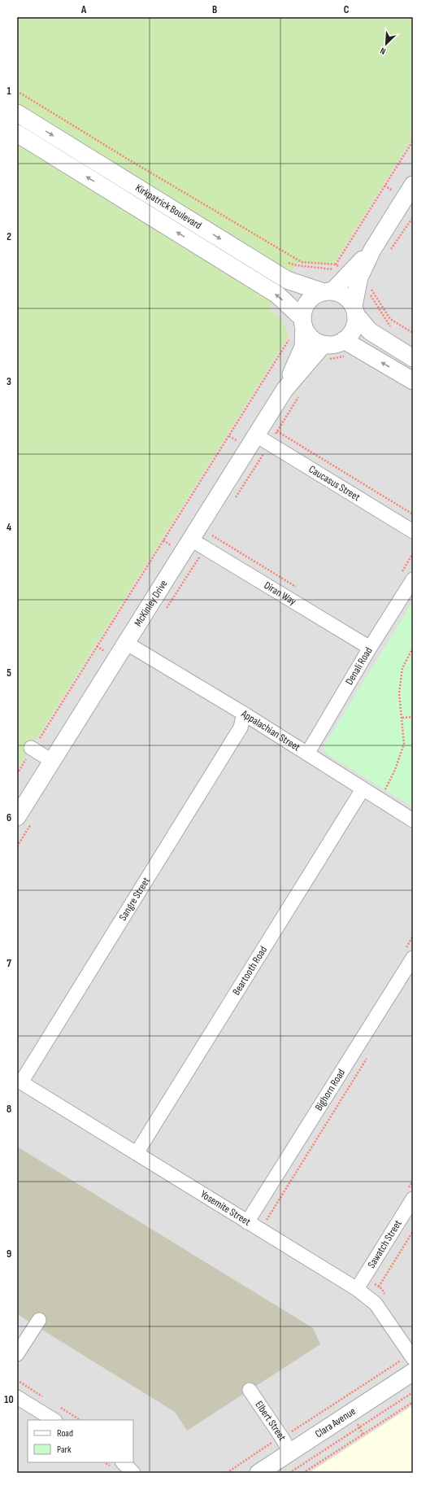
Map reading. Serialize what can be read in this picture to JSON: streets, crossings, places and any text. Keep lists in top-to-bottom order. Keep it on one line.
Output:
{"streets":{"street":["Kirkpatrick Boulevard","Caucasus Street","Diran Way","McKinley Drive","Denali Road","Appalachian Street","Sangre Street","Beartooth Road","Bighorn Road","Yosemite Street","Sawatch Street","Elbert Street","Clara Avenue"]},"crossings":[["Kirkpatrick Boulevard","McKinley Drive"],["Caucasus Street","McKinley Drive"],["Diran Way","McKinley Drive"],["Diran Way","Denali Road"],["McKinley Drive","Appalachian Street"],["Denali Road","Appalachian Street"],["Appalachian Street","Sangre Street"],["Appalachian Street","Beartooth Road"],["Sangre Street","Yosemite Street"],["Beartooth Road","Yosemite Street"],["Bighorn Road","Yosemite Street"],["Yosemite Street","Sawatch Street"],["Elbert Street","Clara Avenue"]],"legend":["Road","Park"],"north":"bottom left","grid":{"columns":["A","B","C"],"rows":["1","2","3","4","5","6","7","8","9","10"]}}
